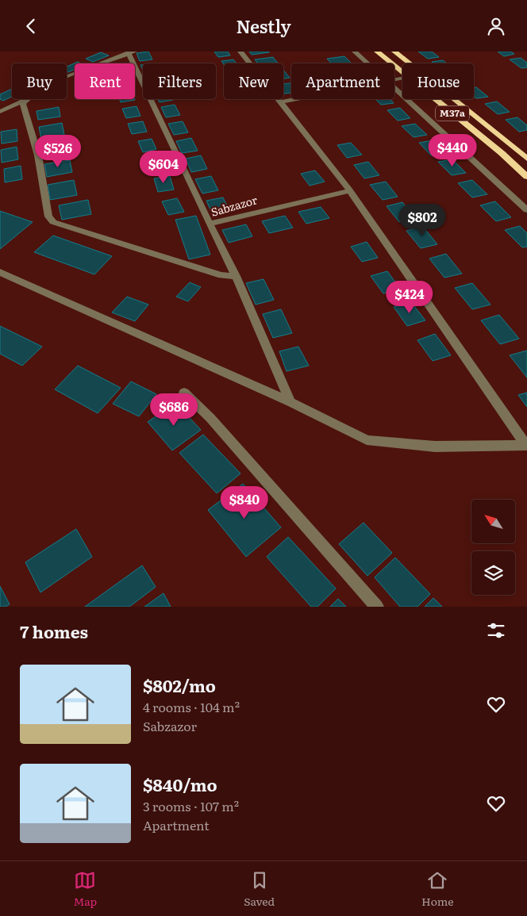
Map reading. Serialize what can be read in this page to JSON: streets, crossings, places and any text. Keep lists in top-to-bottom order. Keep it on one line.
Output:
{"streets":{"highway":["M37a"],"street":["Sabzazor"]},"north":"top left","page":{"header":"Nestly","chip":["Buy","Rent","Filters","New","Apartment","House"],"price":["$440","$526","$604","$802","$424","$686","$840"],"heading":"7 homes","list":[{"name":"$802/mo","note":"4 rooms · 104 m² · Sabzazor"},{"name":"$840/mo","note":"3 rooms · 107 m² · Apartment"}],"tabs":["Map","Saved","Home"]}}
